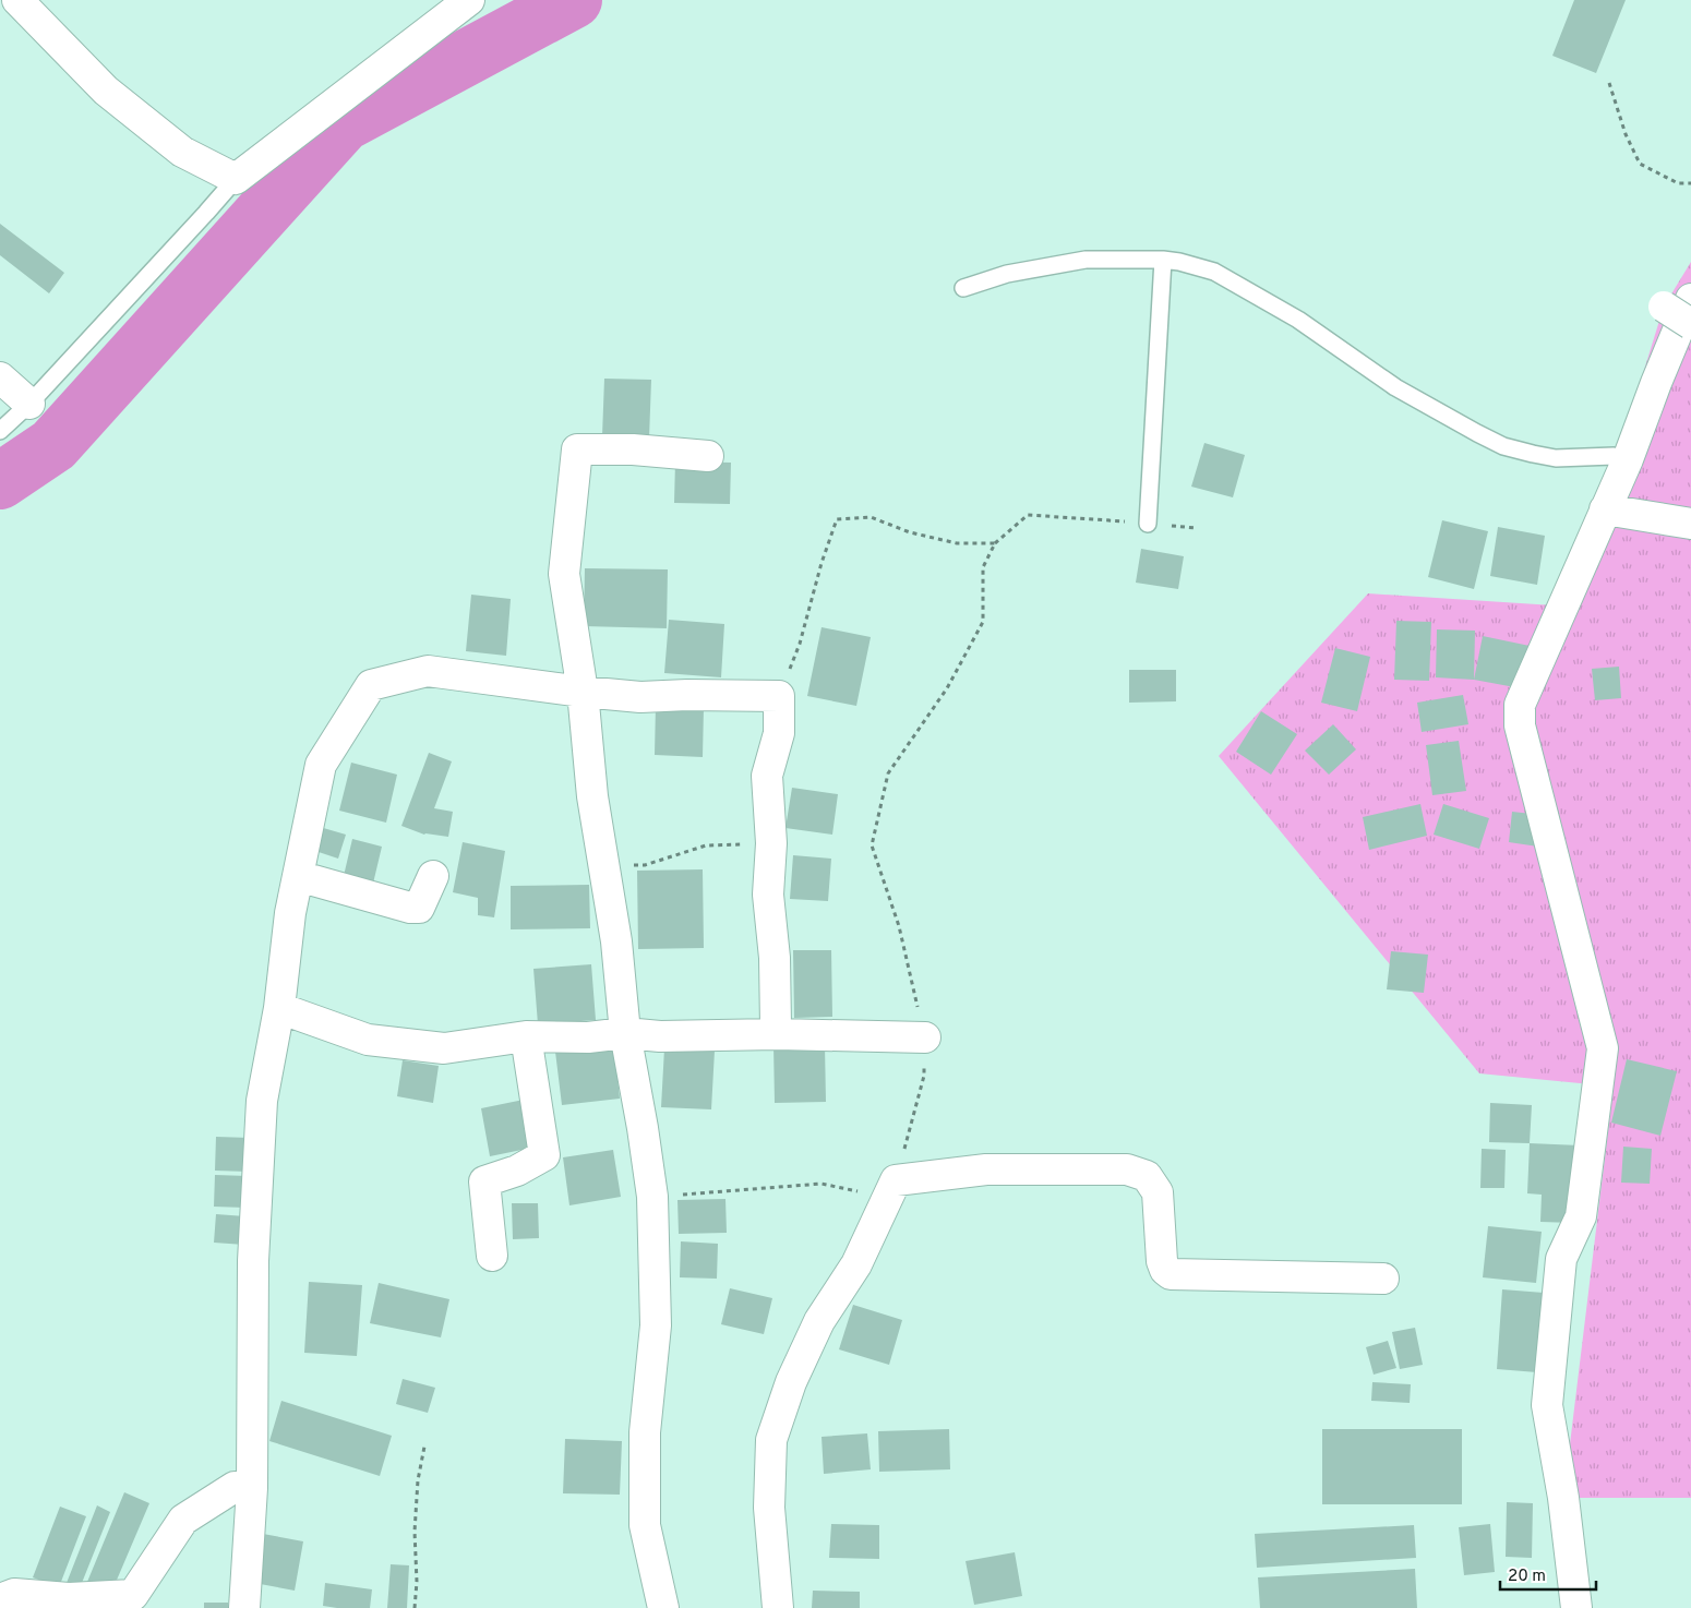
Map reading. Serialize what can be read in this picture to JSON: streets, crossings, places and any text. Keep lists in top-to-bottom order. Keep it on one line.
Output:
{"scale_bar":"20 m"}
